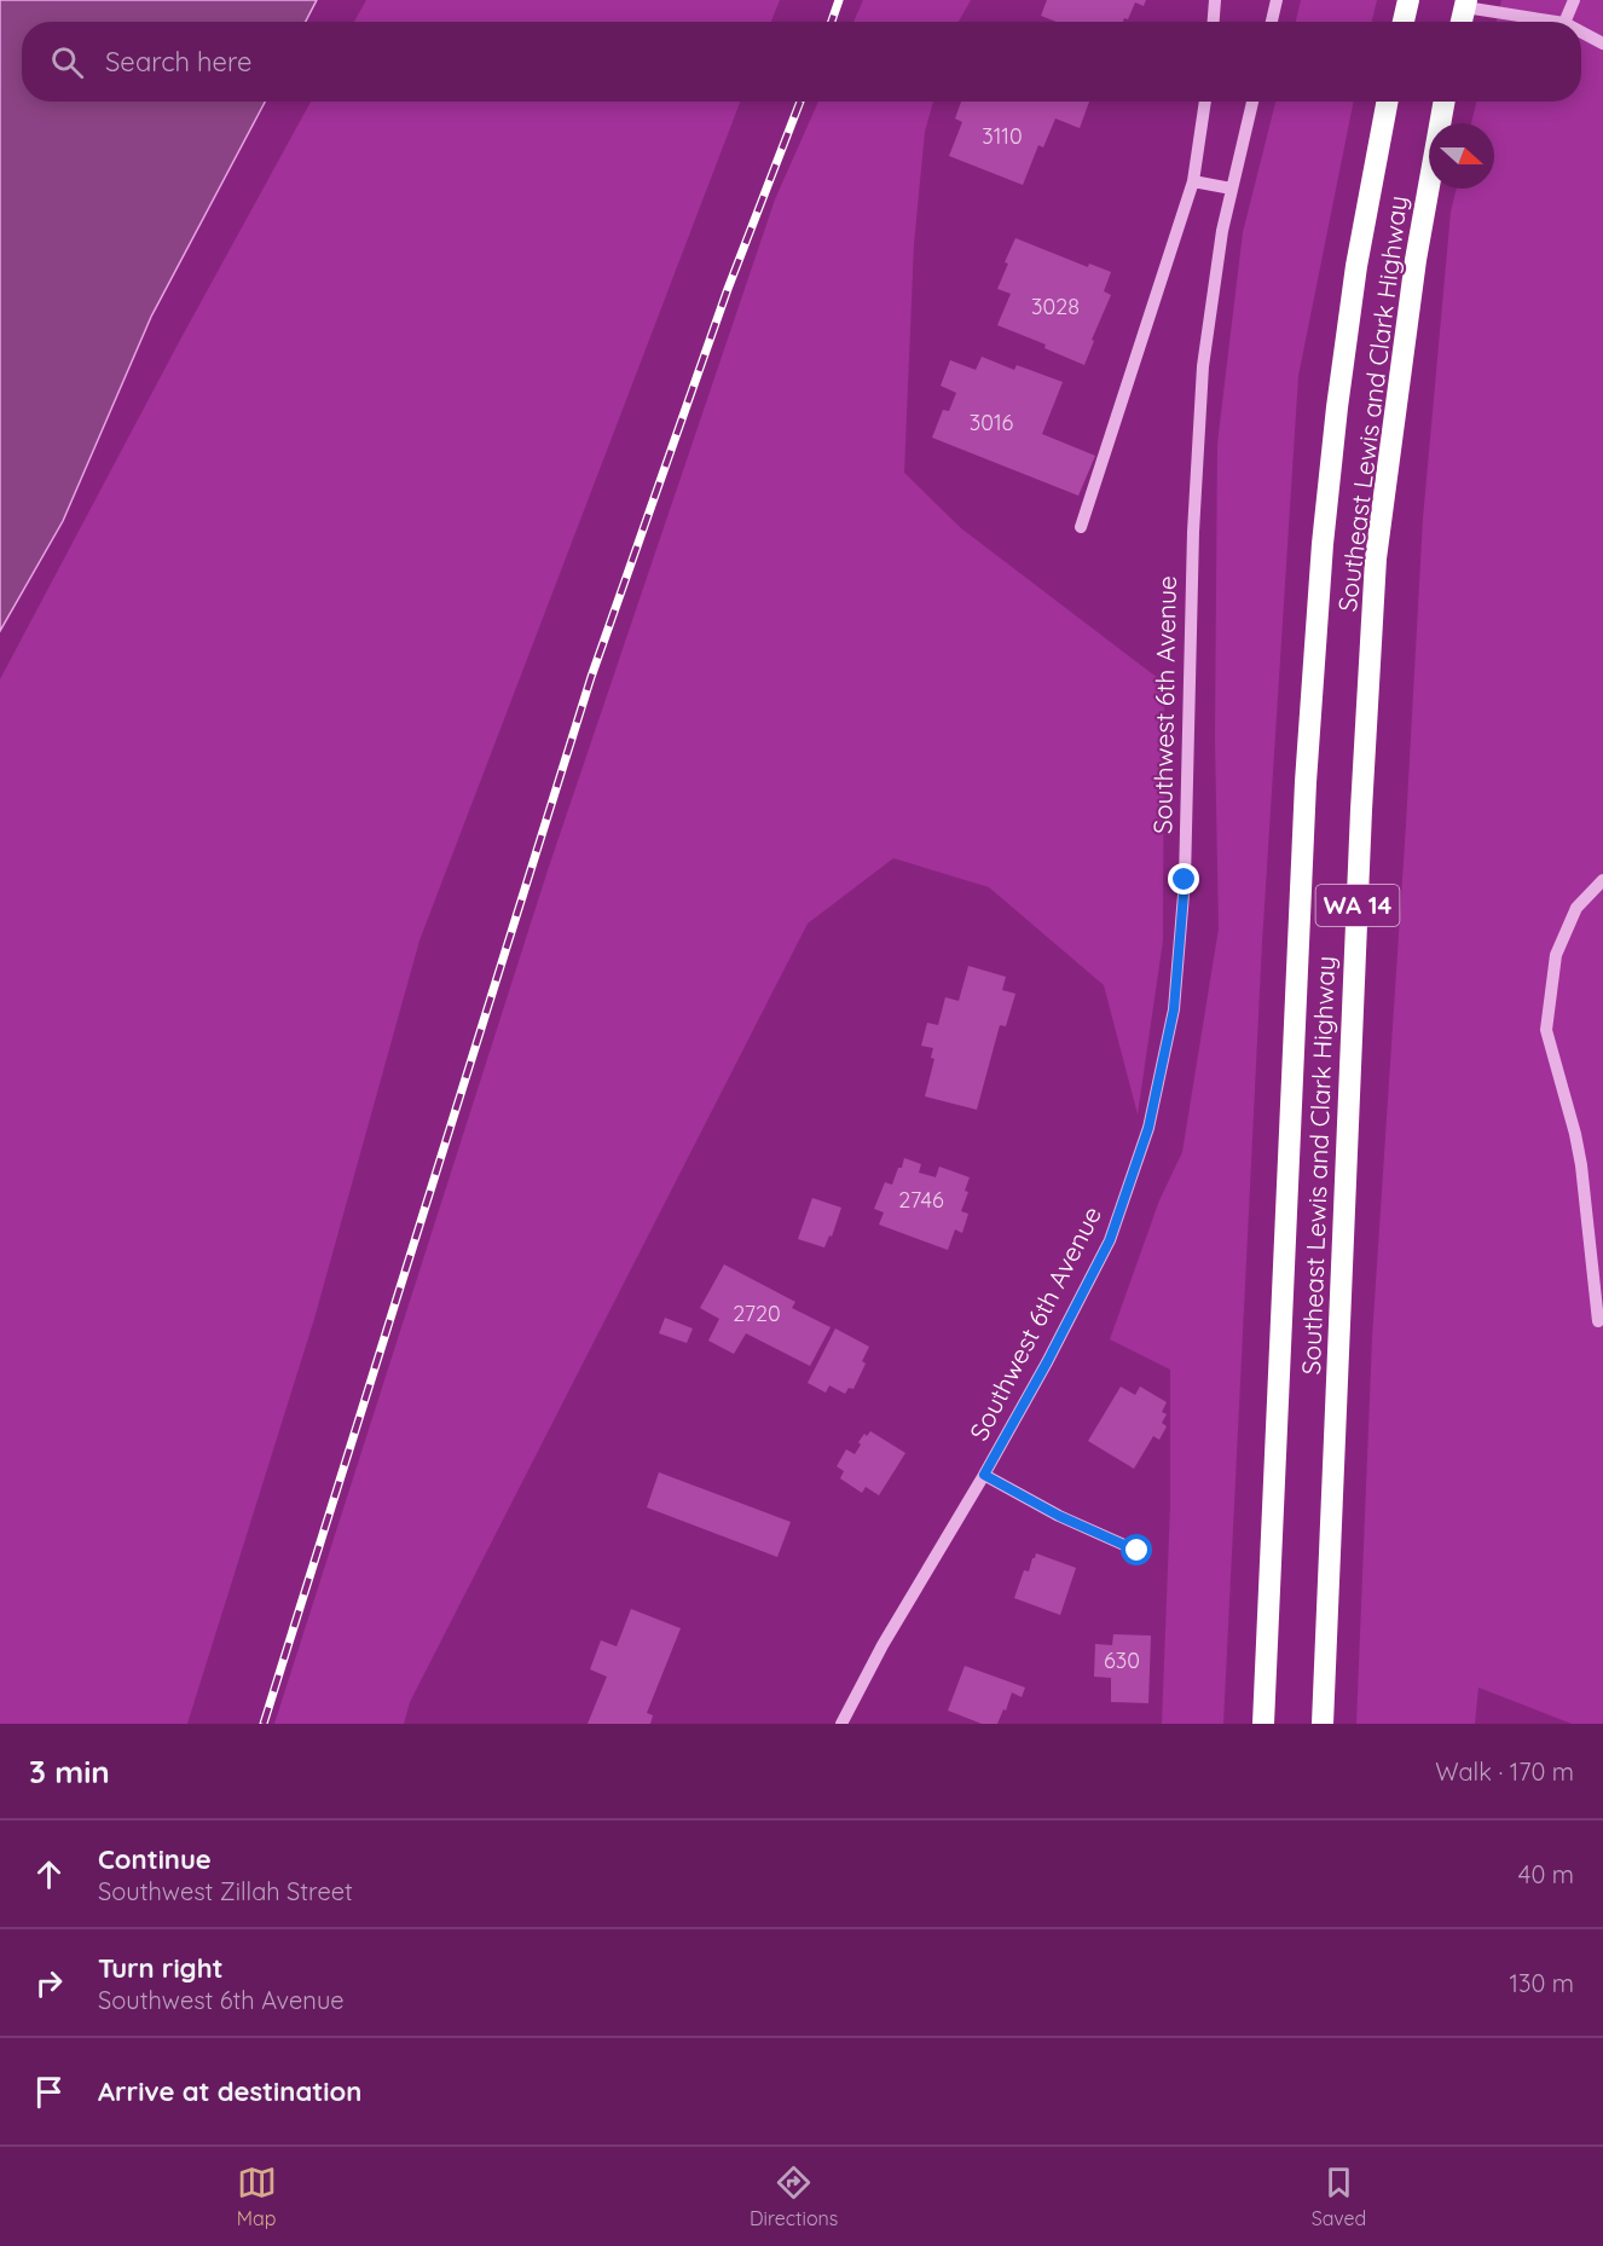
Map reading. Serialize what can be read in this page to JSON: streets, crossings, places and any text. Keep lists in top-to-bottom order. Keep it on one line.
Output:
{"streets":{"highway":["Southeast Lewis and Clark Highway","WA 14"],"street":["Southwest 6th Avenue"]},"house_numbers":["3110","3028","3016","2746","2720","630"],"north":"right","page":{"search":"Search here","heading":["3 min","Walk · 170 m"],"list":[["Continue","Southwest Zillah Street","40 m"],["Turn right","Southwest 6th Avenue","130 m"],"Arrive at destination"],"nav":["Map","Directions","Saved"]}}
